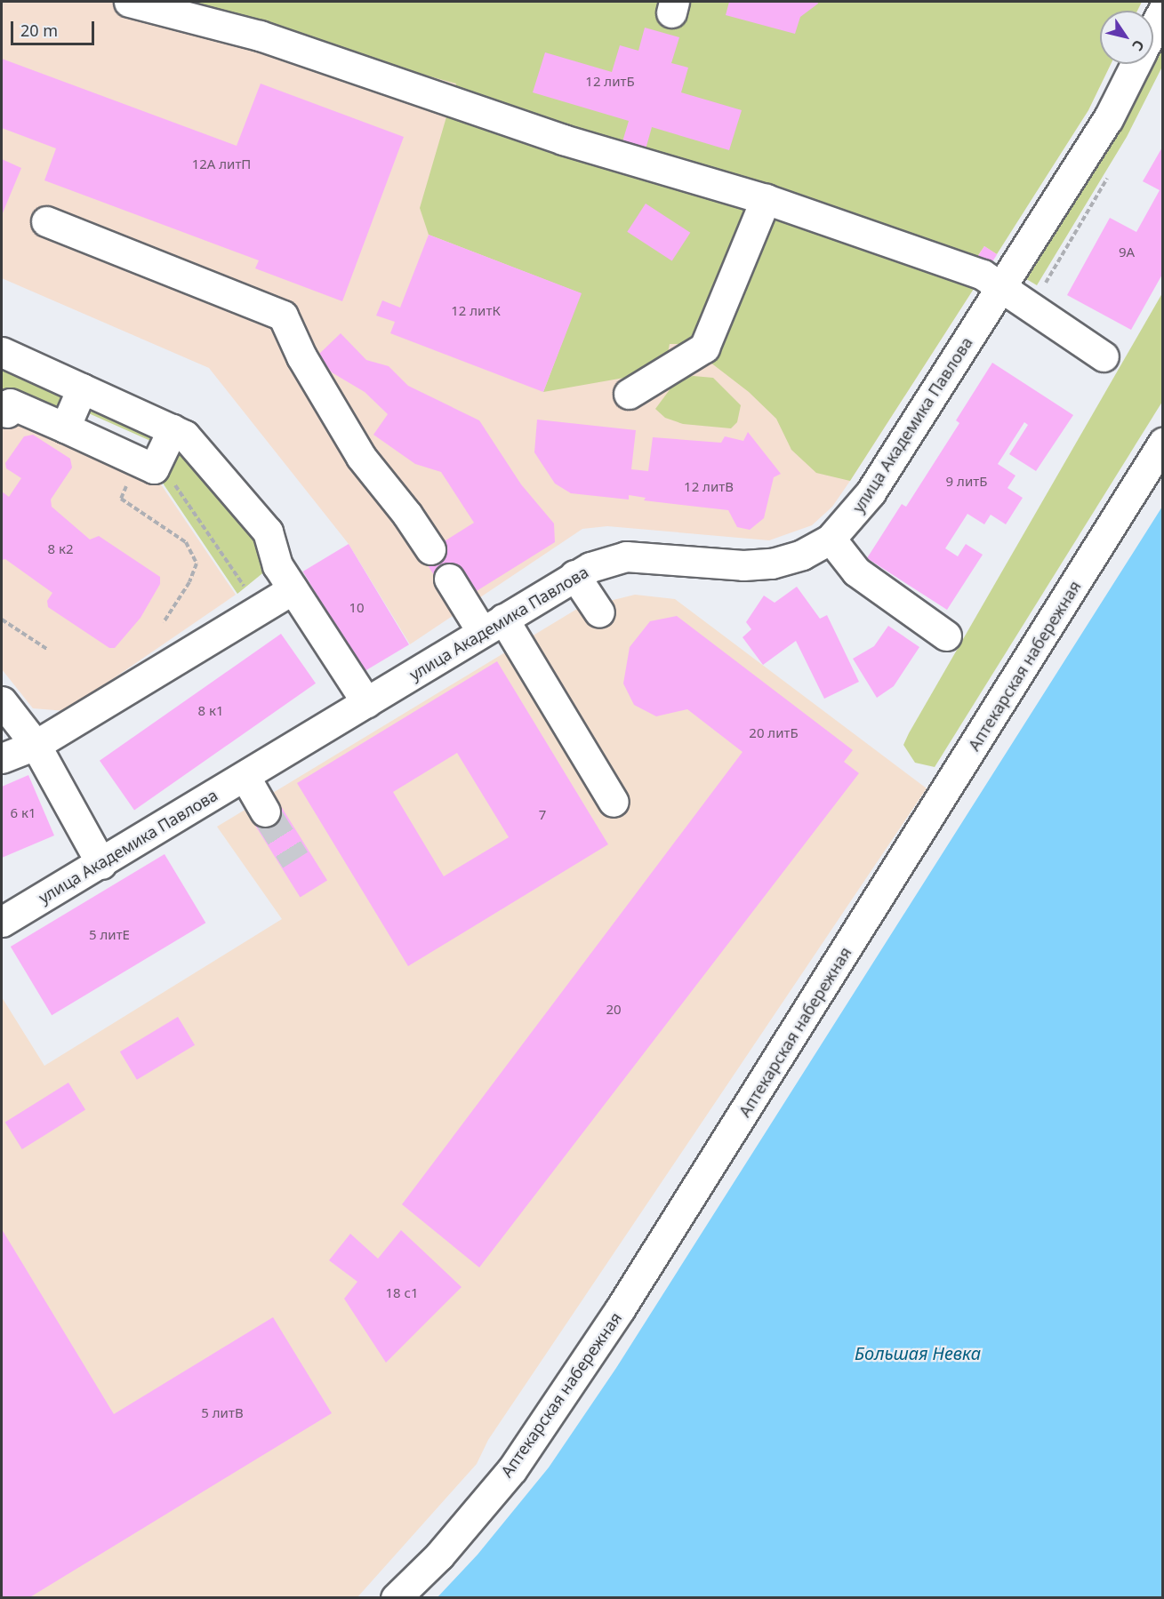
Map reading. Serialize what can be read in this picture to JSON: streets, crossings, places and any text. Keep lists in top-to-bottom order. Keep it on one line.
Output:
{"streets":{"street":["улица Академика Павлова","Аптекарская набережная"]},"water":["Большая Невка"],"house_numbers":["12 литБ","12А литП","9А","12 литК","9 литБ","12 литВ","8 к2","10","8 к1","20 литБ","6 к1","7","5 литЕ","20","18 с1","5 литВ"],"scale_bar":"20 m","north":"bottom right"}
